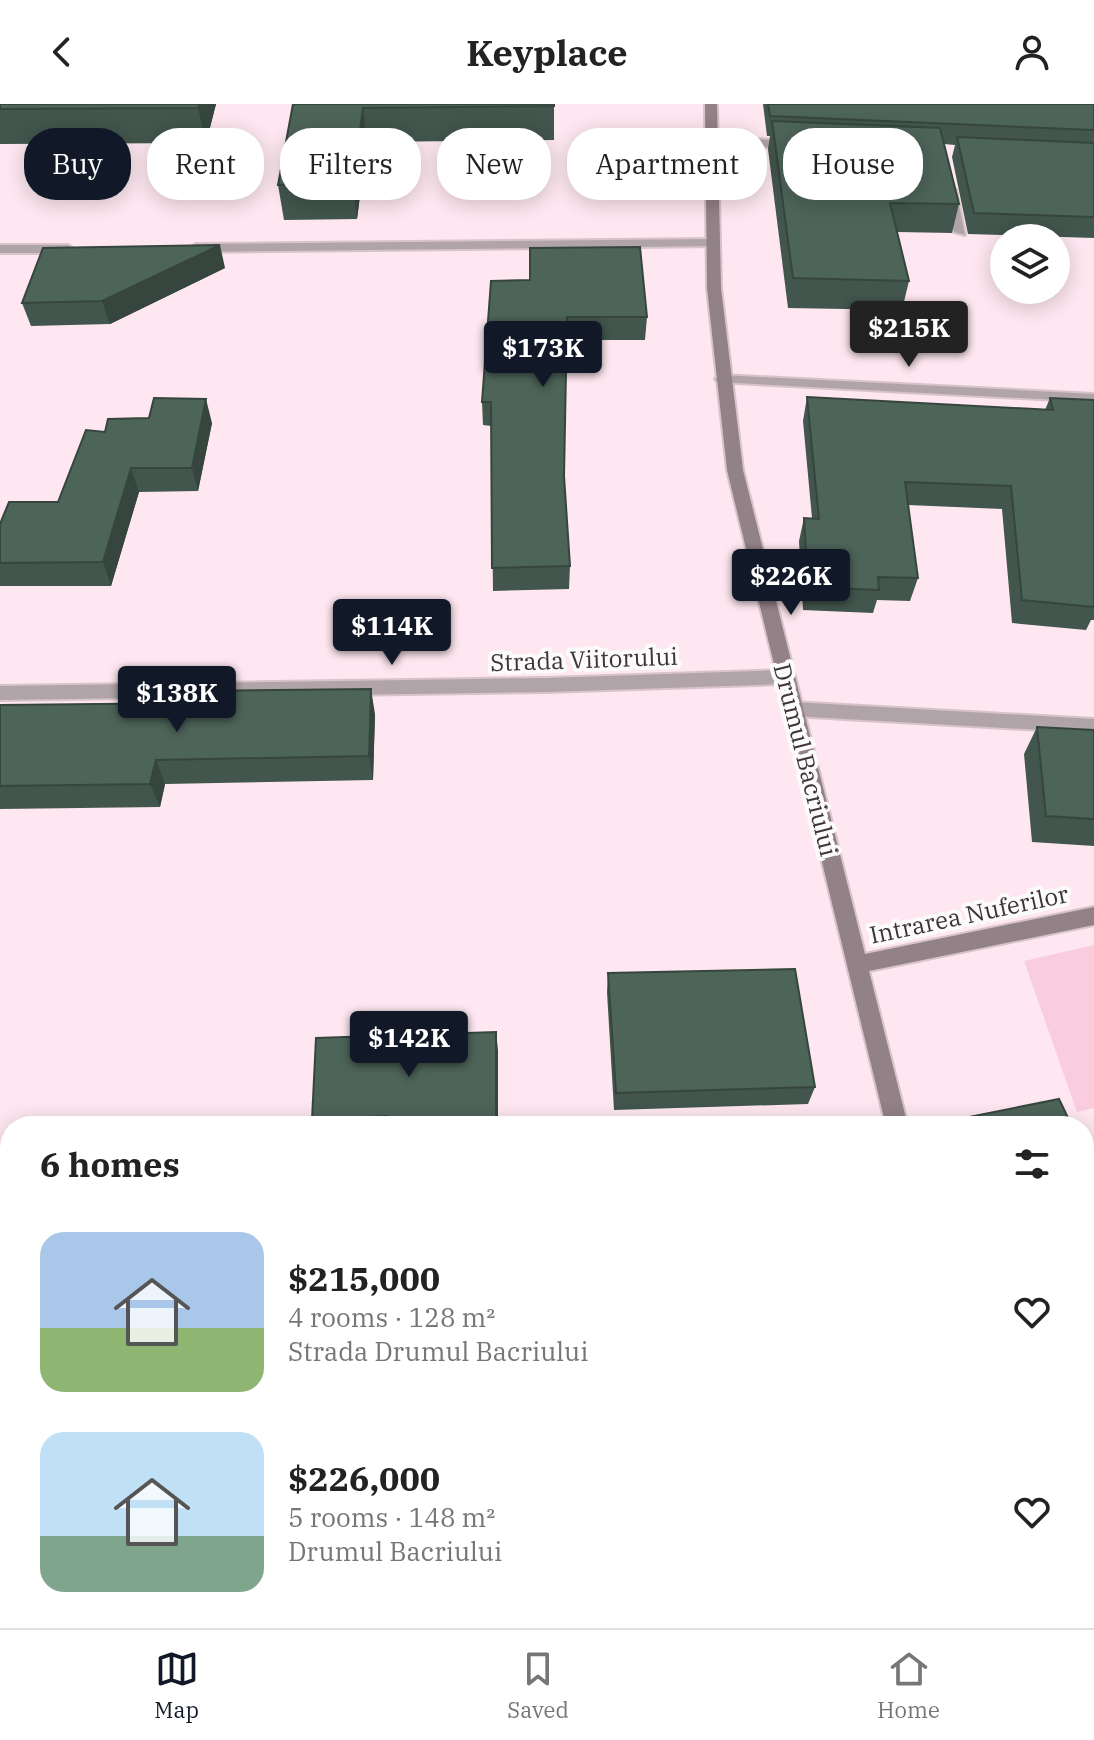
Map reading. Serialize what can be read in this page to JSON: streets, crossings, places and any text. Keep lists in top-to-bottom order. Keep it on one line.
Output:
{"streets":{"street":["Strada Viitorului","Drumul Bacriului","Intrarea Nuferilor"]},"crossings":[["Strada Viitorului","Drumul Bacriului"],["Drumul Bacriului","Intrarea Nuferilor"]],"page":{"header":"Keyplace","chip":["Buy","Rent","Filters","New","Apartment","House"],"price":["$215K","$173K","$226K","$114K","$138K","$142K"],"heading":"6 homes","list":[{"name":"$215,000","note":"4 rooms · 128 m² · Strada Drumul Bacriului"},{"name":"$226,000","note":"5 rooms · 148 m² · Drumul Bacriului"}],"tabs":["Map","Saved","Home"]}}
